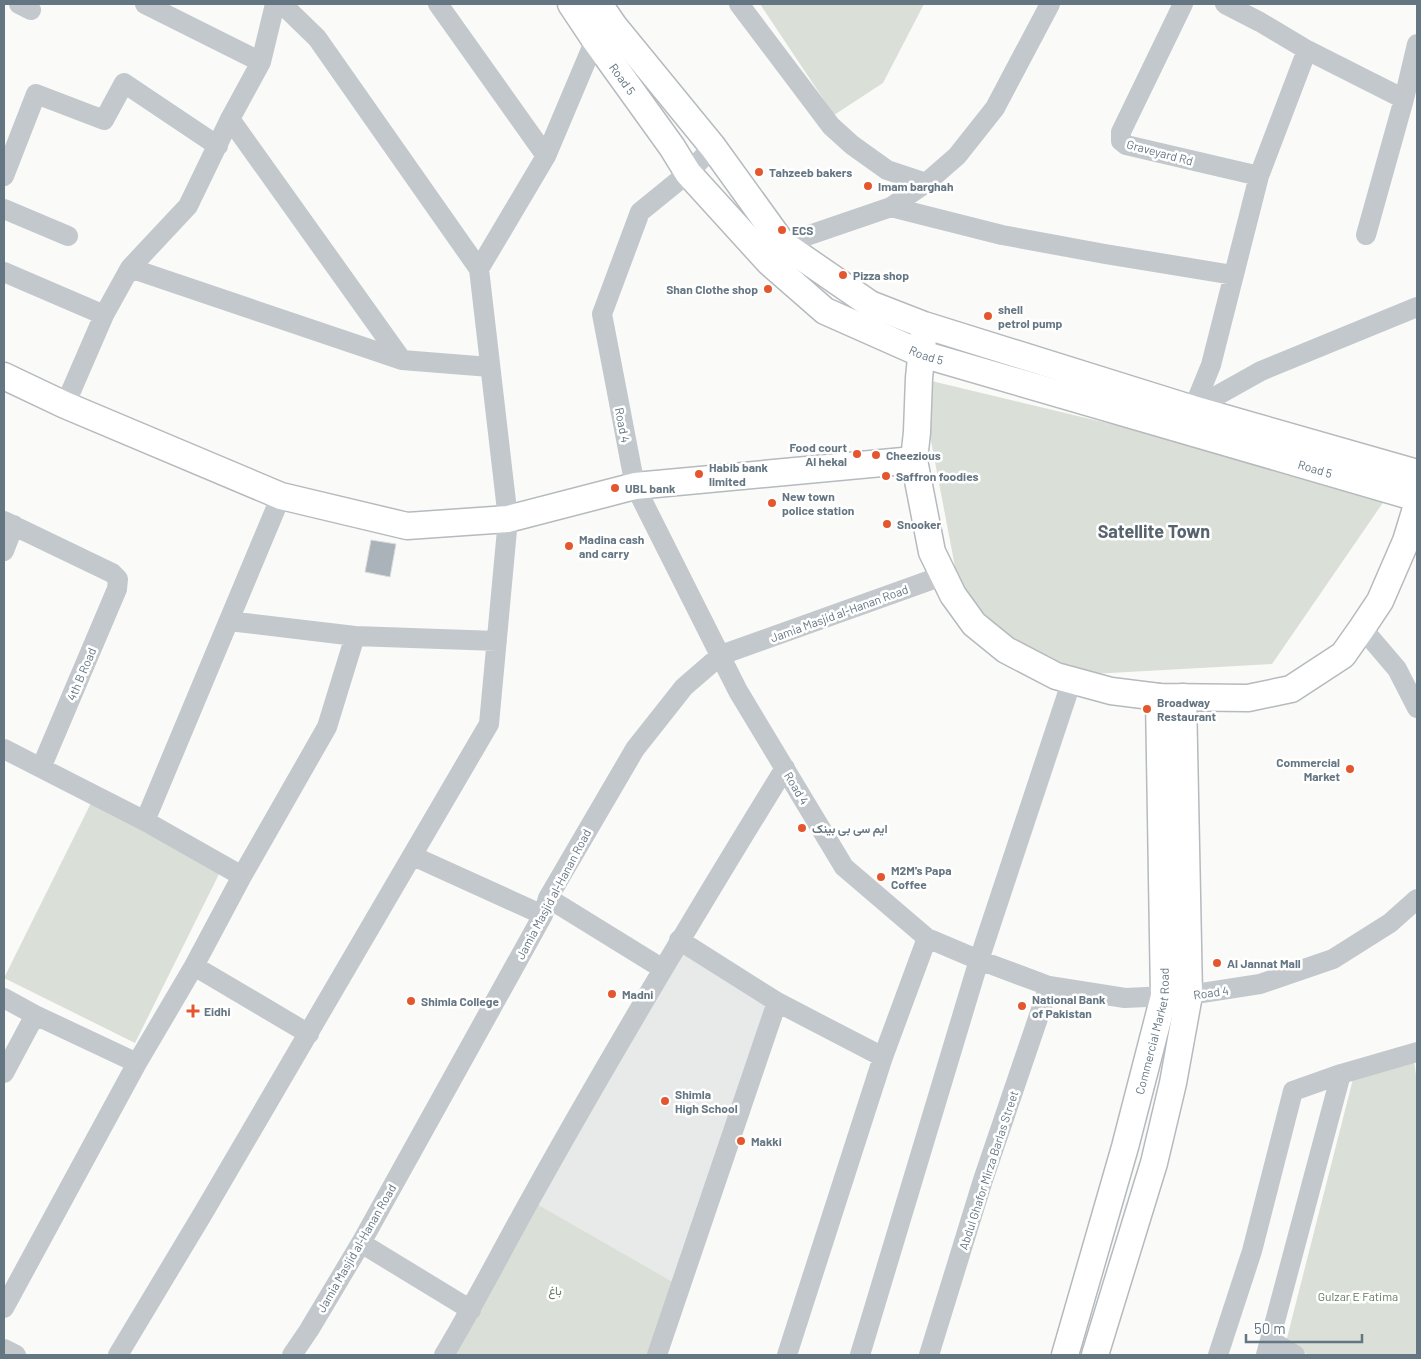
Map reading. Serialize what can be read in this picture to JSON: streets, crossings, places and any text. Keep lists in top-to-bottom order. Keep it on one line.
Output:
{"streets":{"main road":["Road 5","Commercial Market Road"],"street":["Graveyard Rd","Road 4","Jamia Masjid al-Hanan Road","4th B Road","Abdul Ghafor Mirza Barlas Street"]},"crossings":[["Road 5","Road 4"],["Road 4","Jamia Masjid al-Hanan Road"],["Road 4","Commercial Market Road"],["Road 4","Abdul Ghafor Mirza Barlas Street"]],"districts":["Satellite Town"],"parks":["باغ","Gulzar E Fatima"],"places":{"other":["Tahzeeb bakers","Imam barghah","ECS","Pizza shop","Shan Clothe shop","shell petrol pump","Food court Al hekal","Cheezious","Habib bank limited","Saffron foodies","UBL bank","New town police station","Snooker","Madina cash and carry","Broadway Restaurant","Commercial Market","ایم سی بی بینک","M2M's Papa Coffee","Al Jannat Mall","Madni","Shimla College","National Bank of Pakistan","Shimla High School","Makki"],"health":["Eidhi"]},"scale_bar":"50 m"}
